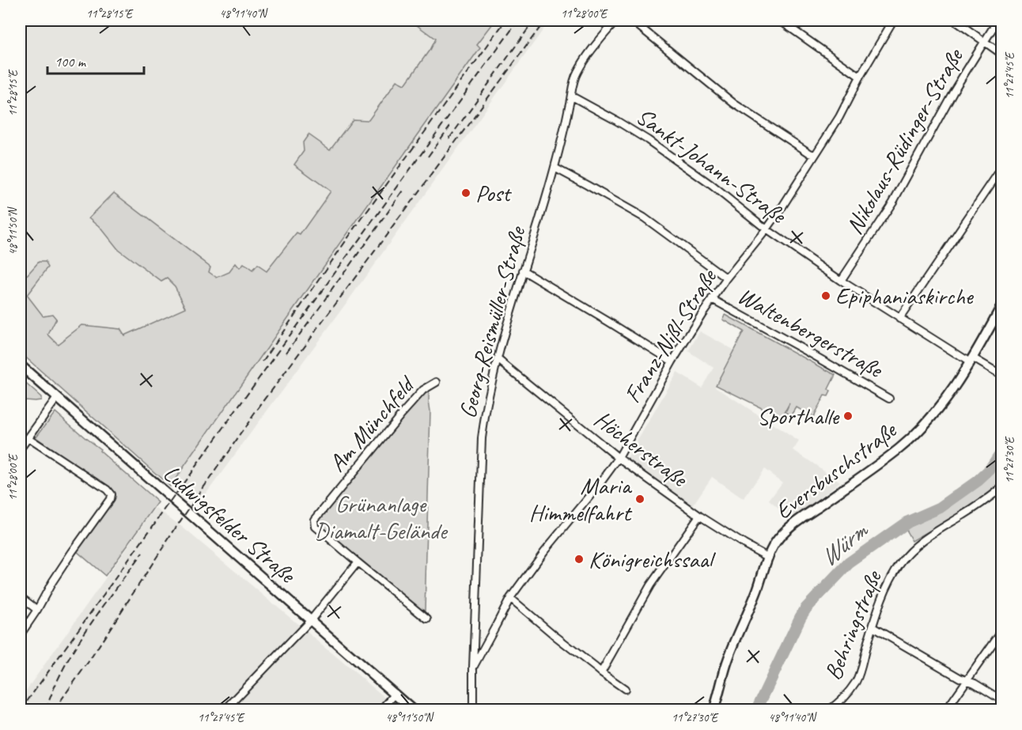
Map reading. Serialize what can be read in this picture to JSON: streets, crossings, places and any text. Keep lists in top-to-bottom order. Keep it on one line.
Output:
{"streets":{"street":["Nikolaus-Rüdinger-Straße","Sankt-Johann-Straße","Georg-Reismüller-Straße","Waltenbergerstraße","Franz-Nißl-Straße","Am Münchfeld","Höcherstraße","Eversbuschstraße","Ludwigsfelder Straße","Behringstraße"]},"crossings":[["Nikolaus-Rüdinger-Straße","Sankt-Johann-Straße"],["Sankt-Johann-Straße","Georg-Reismüller-Straße"],["Sankt-Johann-Straße","Franz-Nißl-Straße"],["Sankt-Johann-Straße","Eversbuschstraße"],["Georg-Reismüller-Straße","Franz-Nißl-Straße"],["Georg-Reismüller-Straße","Höcherstraße"],["Waltenbergerstraße","Franz-Nißl-Straße"],["Franz-Nißl-Straße","Höcherstraße"],["Höcherstraße","Eversbuschstraße"]],"water":["Würm"],"parks":["Grünanlage Diamalt-Gelände"],"places":["Post","Epiphaniaskirche","Sporthalle","Maria Himmelfahrt","Königreichssaal"],"scale_bar":"100 m","coordinates":["11°28'15\"E","48°11'40\"N","11°28'00\"E","11°27'45\"E","48°11'50\"N","11°27'30\"E"]}
